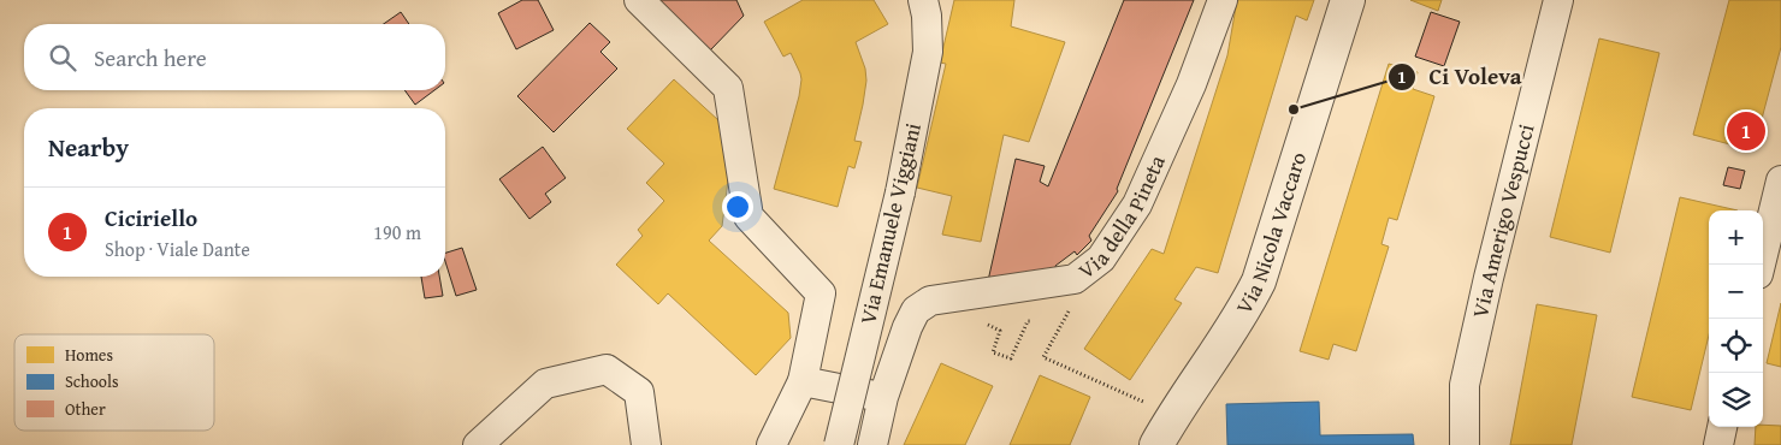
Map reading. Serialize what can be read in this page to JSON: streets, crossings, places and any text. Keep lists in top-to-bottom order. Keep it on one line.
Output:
{"streets":{"street":["Via della Pineta","Via Amerigo Vespucci","Via Emanuele Viggiani","Via Nicola Vaccaro"]},"places":["Ci Voleva"],"legend":["Homes","Schools","Other"],"page":{"search":"Search here","heading":"Nearby","pins":"1","list":[{"mark":"1","name":"Ciciriello","note":"Shop · Viale Dante","value":"190 m"}],"map_buttons":["+","−"]}}
